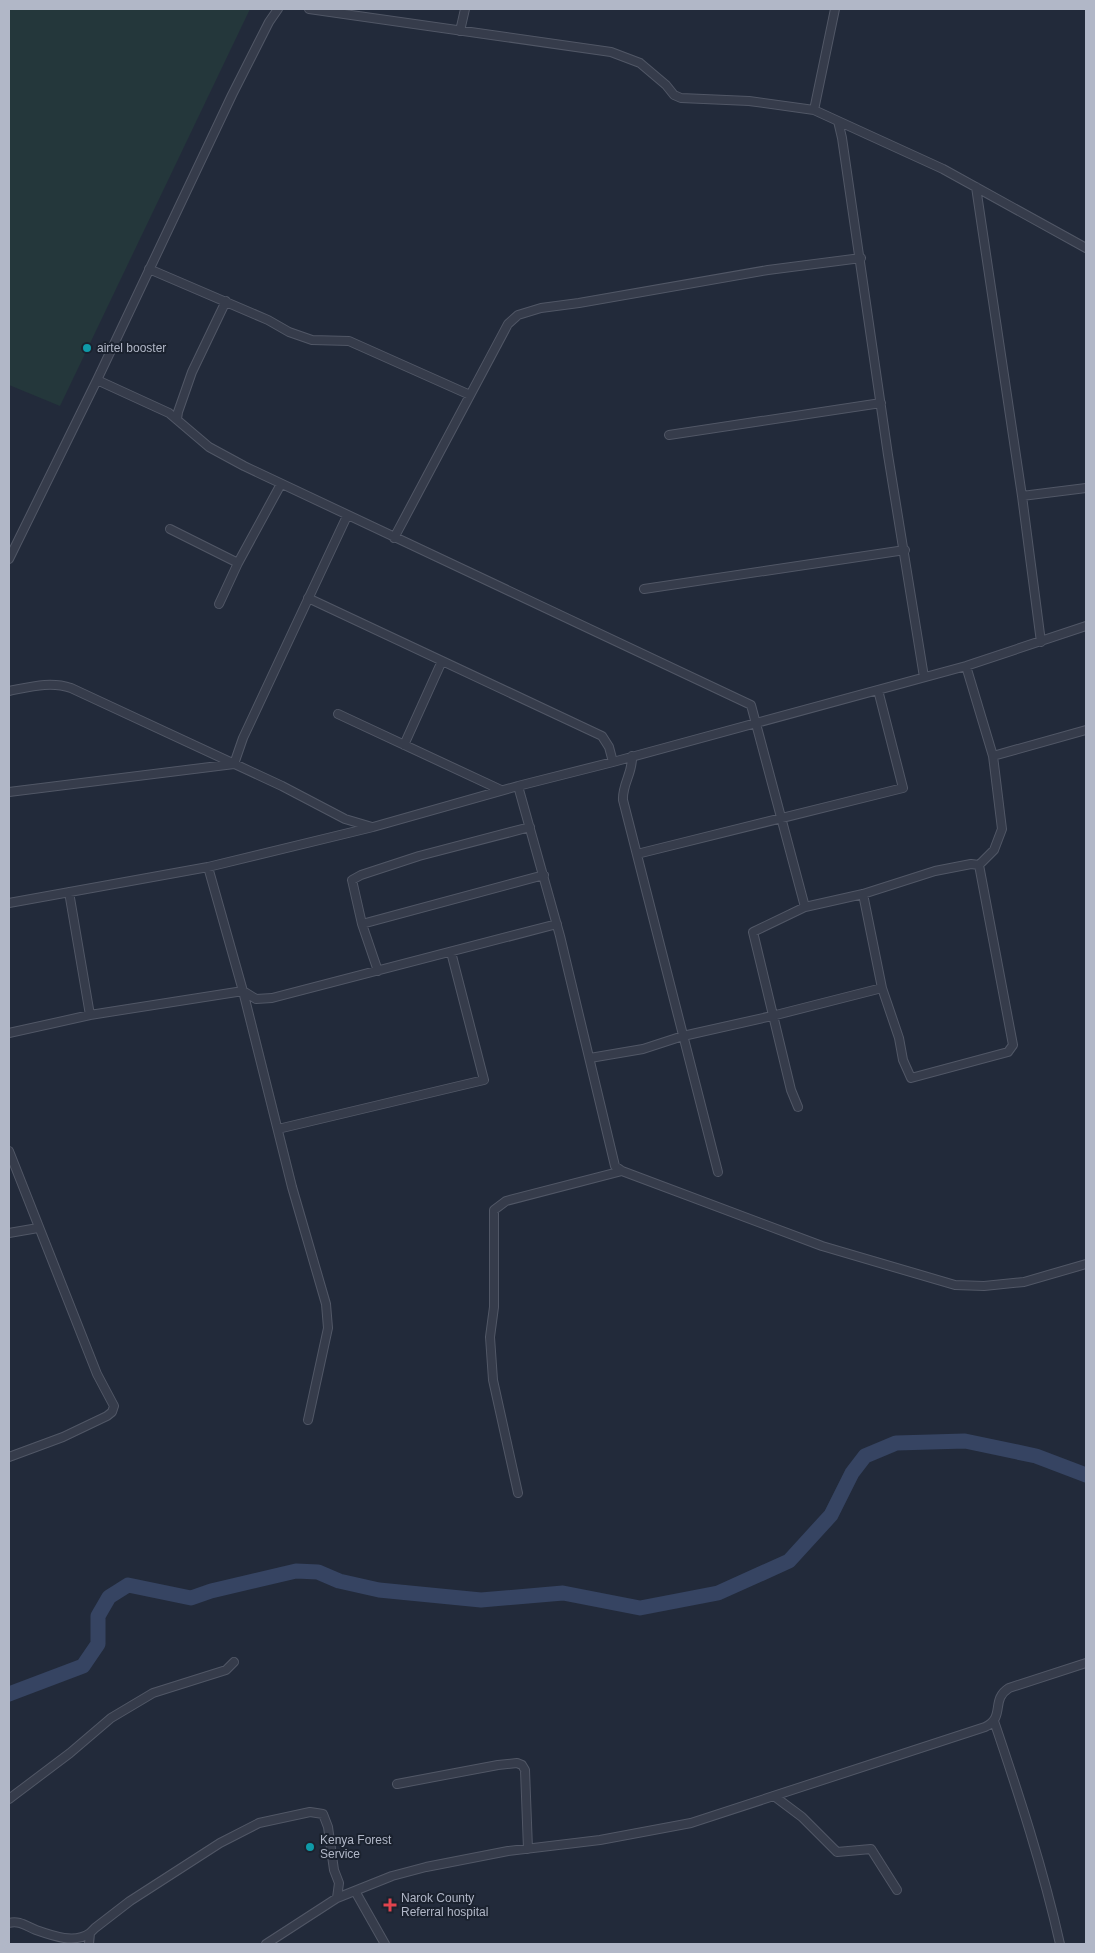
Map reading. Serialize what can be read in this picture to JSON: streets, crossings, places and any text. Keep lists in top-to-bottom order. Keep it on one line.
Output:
{"places":{"other":["airtel booster","Kenya Forest Service"],"health":["Narok County Referral hospital"]}}
